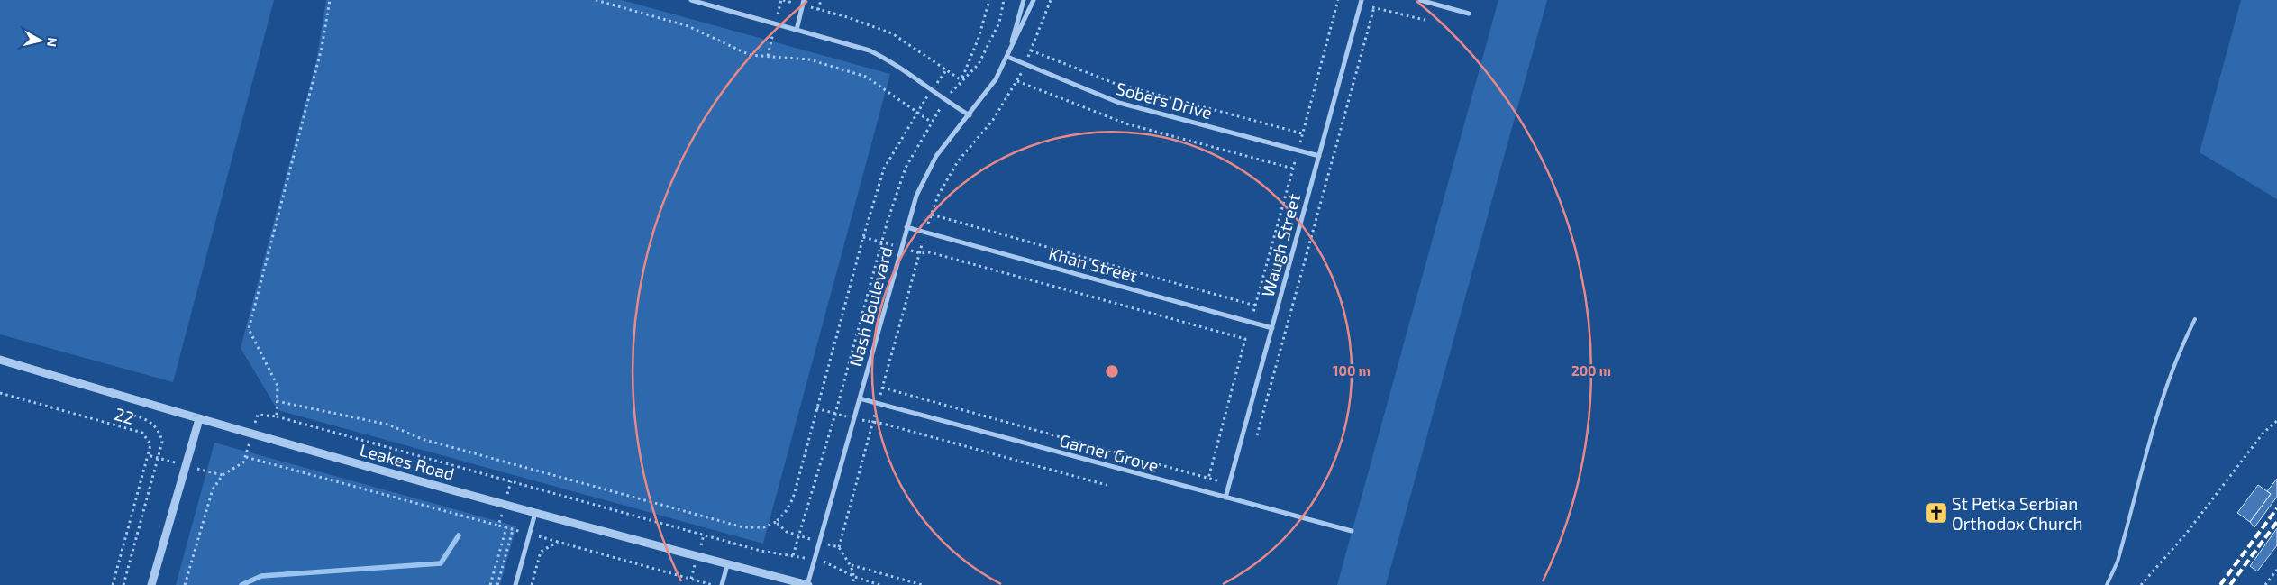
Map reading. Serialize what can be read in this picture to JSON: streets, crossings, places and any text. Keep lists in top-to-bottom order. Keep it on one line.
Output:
{"streets":{"street":["Sobers Drive","Waugh Street","Khan Street","Nash Boulevard","Garner Grove","Leakes Road"],"path":["22"]},"crossings":[["Sobers Drive","Waugh Street"],["Sobers Drive","Nash Boulevard"],["Waugh Street","Khan Street"],["Waugh Street","Garner Grove"],["Khan Street","Nash Boulevard"],["Nash Boulevard","Garner Grove"],["Nash Boulevard","Leakes Road"]],"places":{"church":["St Petka Serbian Orthodox Church"]},"north":"right","rings":["100 m","200 m"]}
